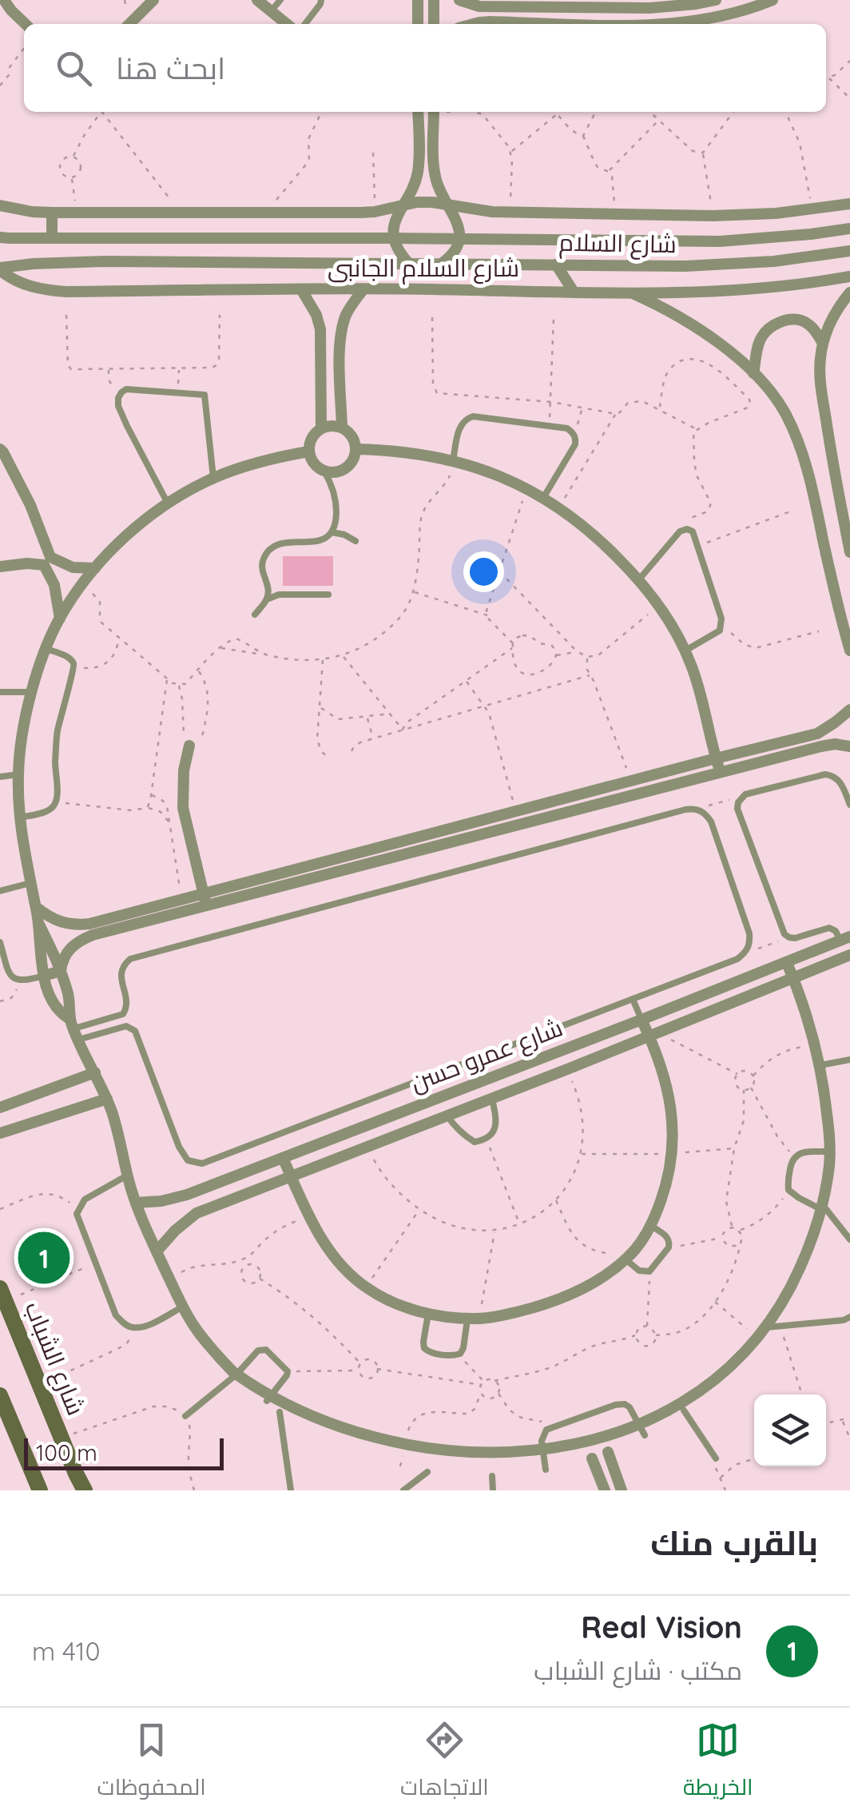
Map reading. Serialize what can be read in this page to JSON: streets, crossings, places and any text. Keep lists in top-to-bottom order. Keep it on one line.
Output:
{"streets":{"street":["شارع السلام","شارع السلام الجانبى","شارع عمرو حسن","شارع الشباب"]},"crossings":[["شارع السلام","شارع السلام الجانبى"]],"scale_bar":"100 m","page":{"search":"ابحث هنا","pins":"1","scale":"100 m","heading":"بالقرب منك","list":[{"mark":"1","name":"Real Vision","note":"مكتب · شارع الشباب","value":"410 m"}],"nav":["الخريطة","الاتجاهات","المحفوظات"]}}
